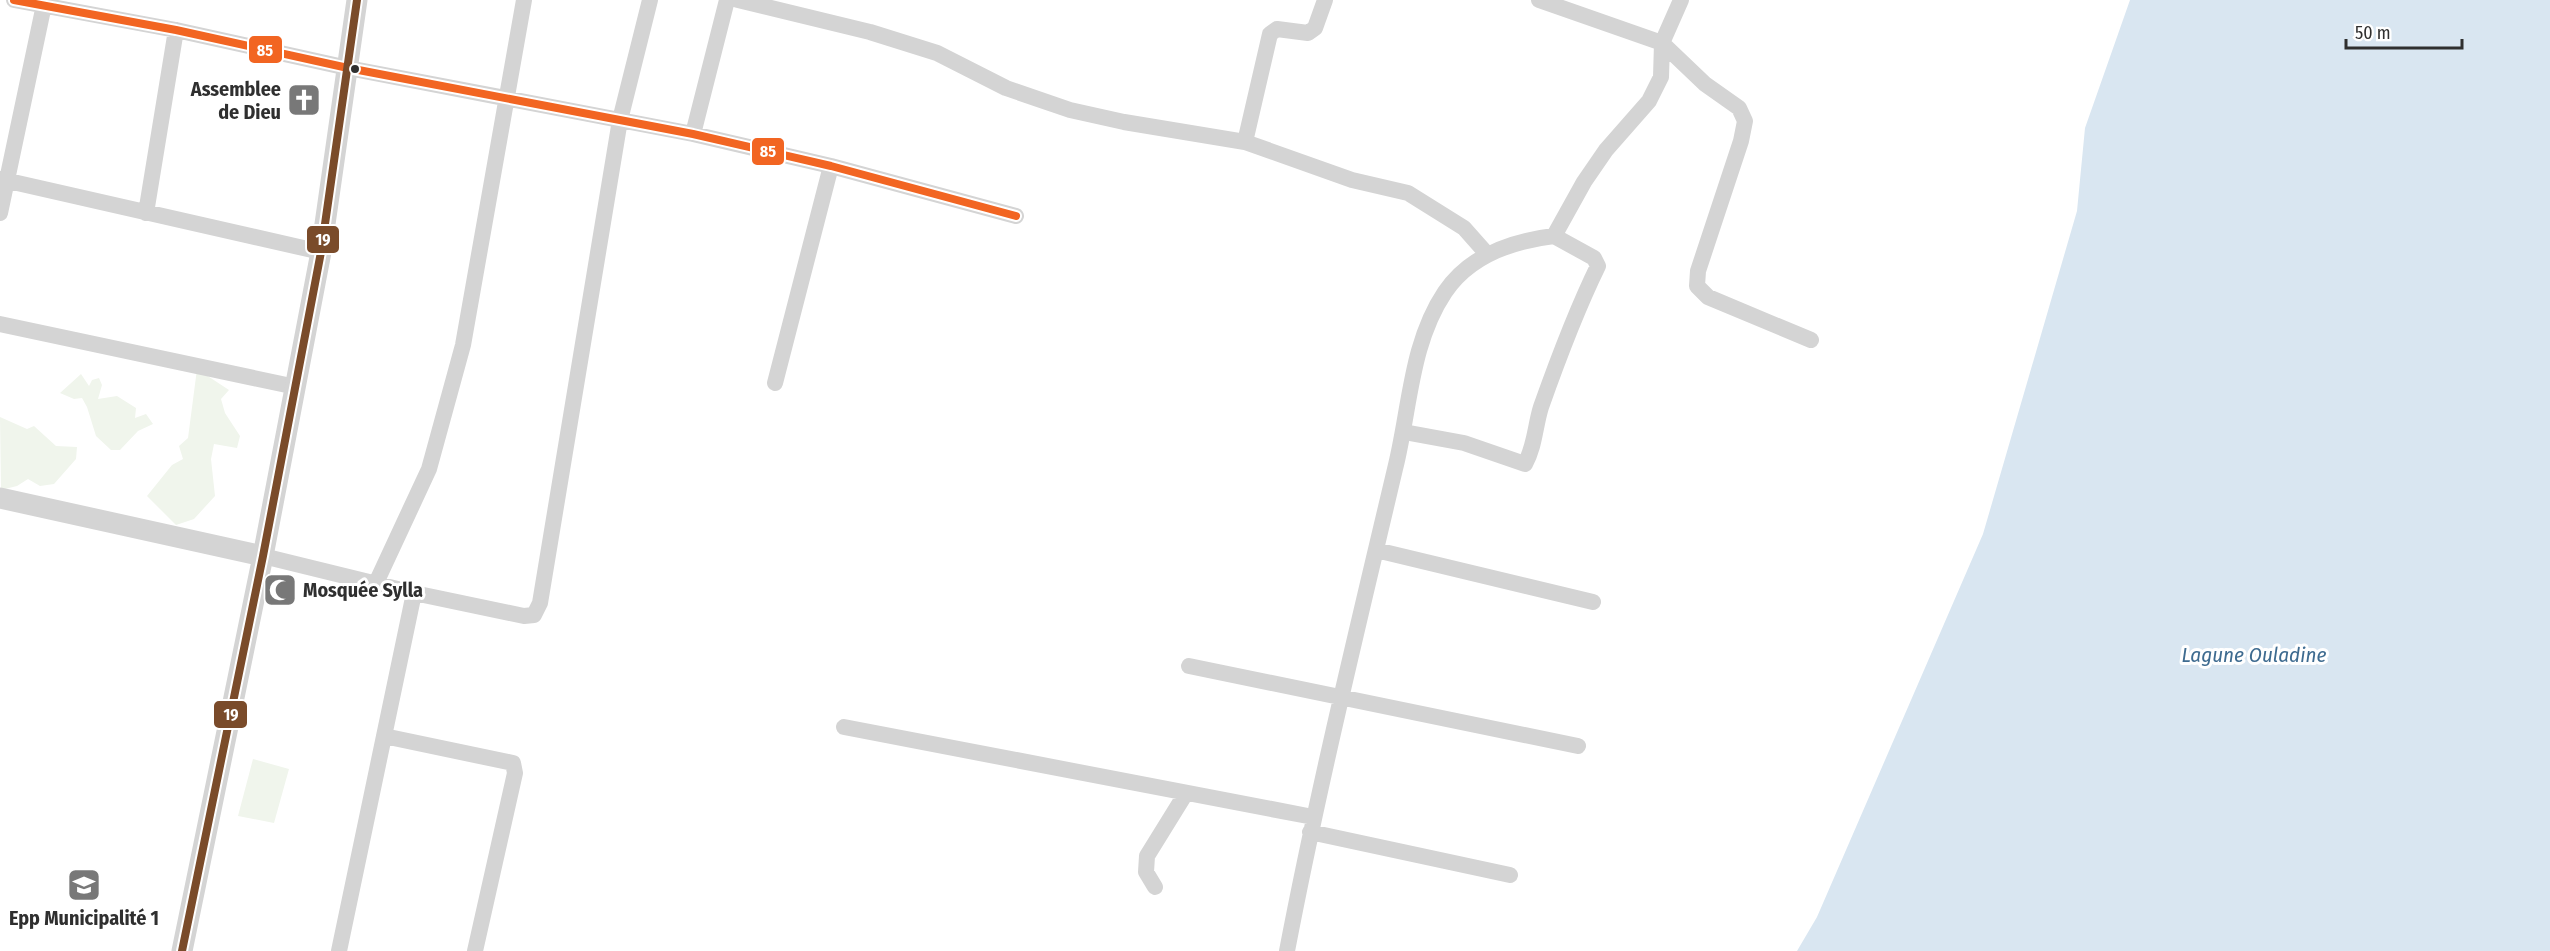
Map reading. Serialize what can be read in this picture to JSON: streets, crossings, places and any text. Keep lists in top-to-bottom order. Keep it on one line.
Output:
{"water":["Lagune Ouladine"],"places":{"church":["Assemblee de Dieu"],"mosque":["Mosquée Sylla"],"school or university":["Epp Municipalité 1"]},"lines":["transit line 85","transit line 19"],"scale_bar":"50 m"}
